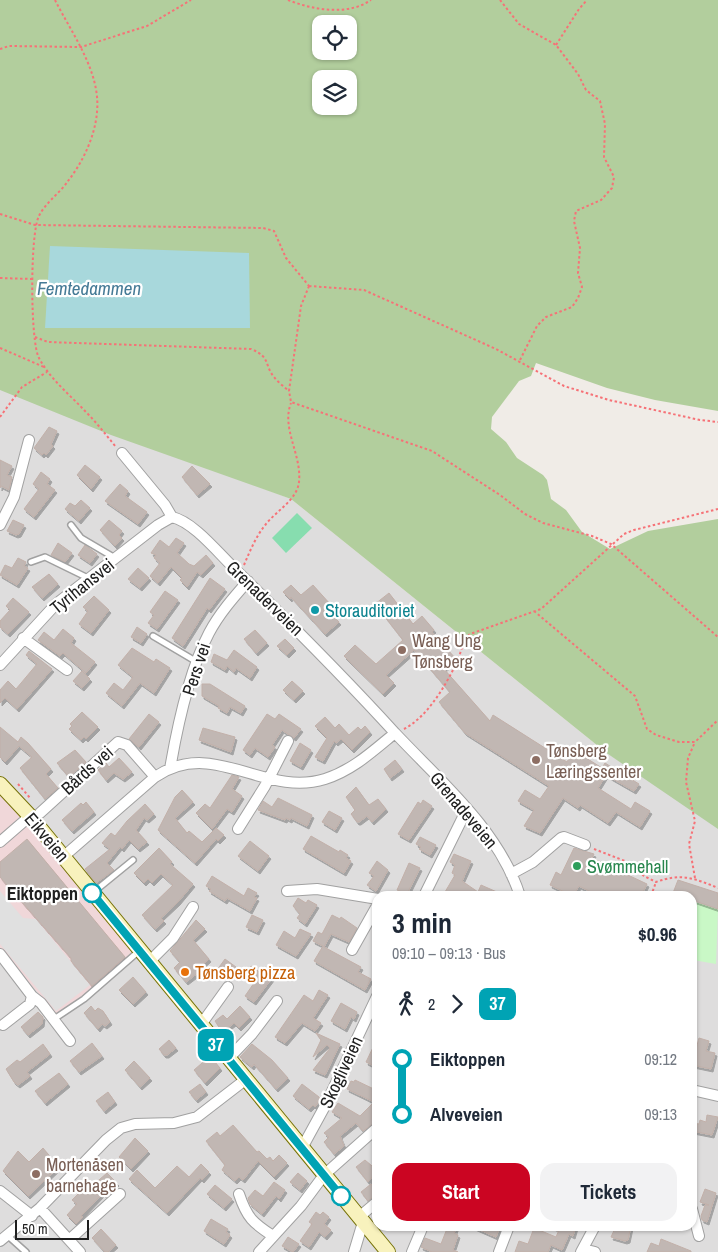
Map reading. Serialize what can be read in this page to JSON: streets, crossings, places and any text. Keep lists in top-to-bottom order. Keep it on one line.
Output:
{"streets":{"main road":["Eikveien"],"street":["Tyrihansvei","Grenaderveien","Pers vei","Bårds vei","Grenadeveien","Skogliveien"]},"crossings":[["Tyrihansvei","Grenaderveien"],["Grenaderveien","Pers vei"],["Grenaderveien","Grenadeveien"],["Bårds vei","Eikveien"],["Eikveien","Skogliveien"]],"water":["Femtedammen"],"places":["Storauditoriet","Wang Ung Tønsberg","Tønsberg Læringssenter","Svømmehall","Eiktoppen","Tønsberg pizza","Mortenåsen barnehage"],"lines":["bus line 37"],"scale_bar":"50 m","page":{"on_map":"37","heading":["3 min","09:10 – 09:13 · Bus","$0.96"],"legs":["2","37"],"list":[{"name":"Eiktoppen","value":"09:12"},{"name":"Alveveien","value":"09:13"}],"buttons":["Start","Tickets"],"scale":"50 m"}}
